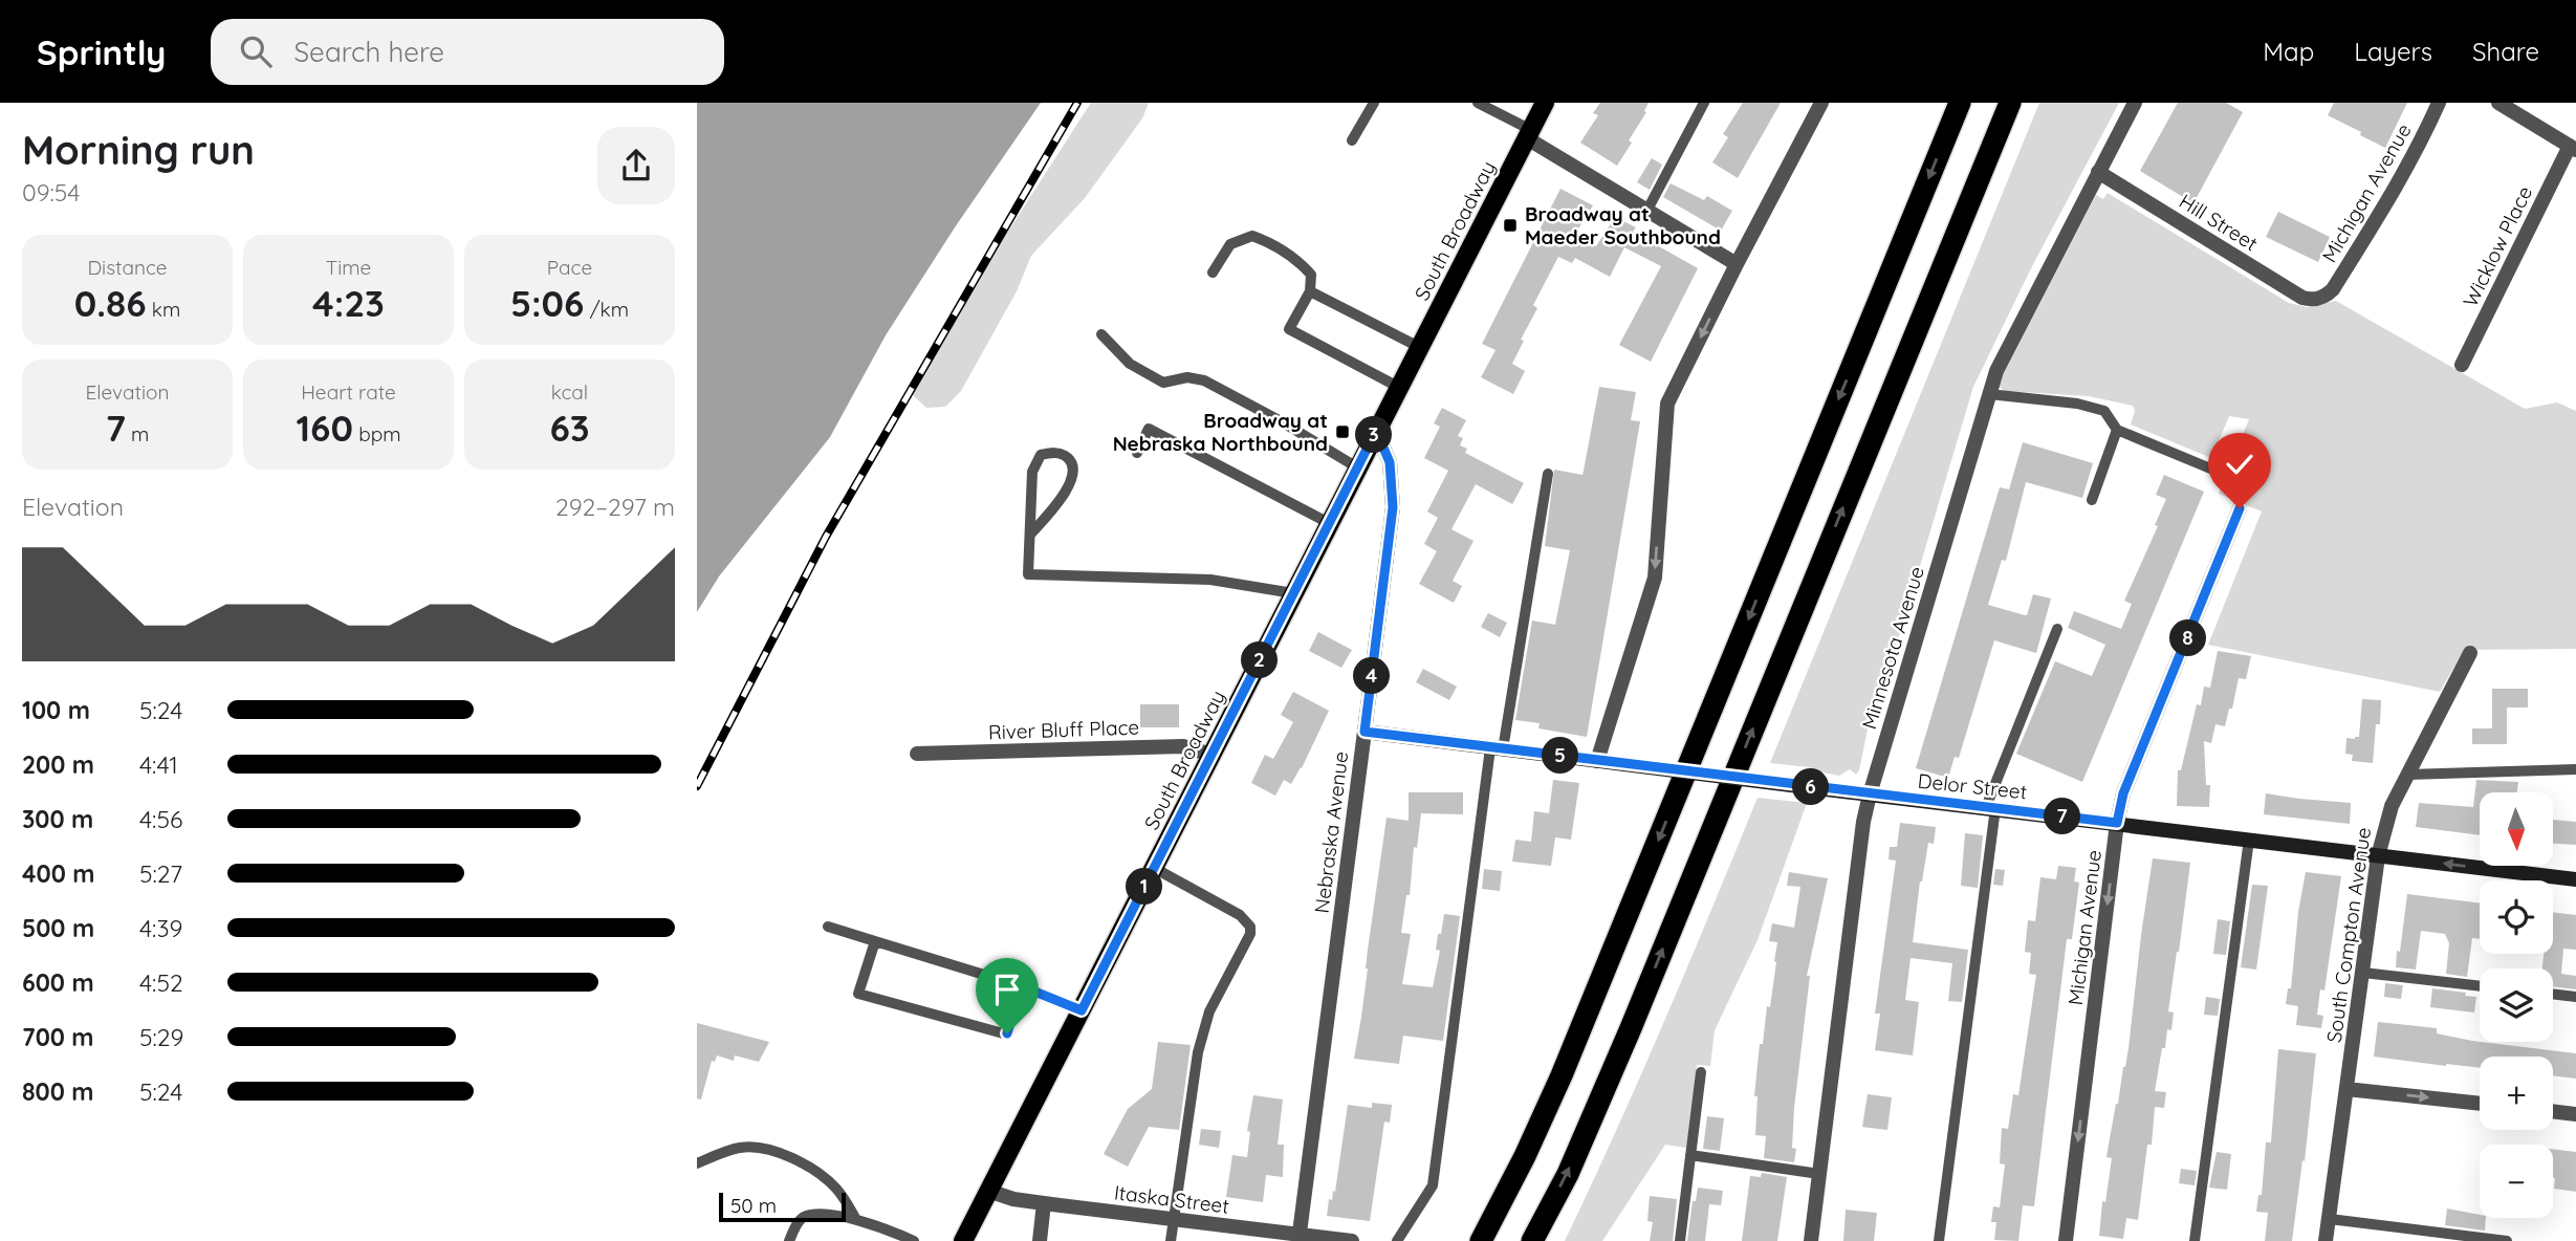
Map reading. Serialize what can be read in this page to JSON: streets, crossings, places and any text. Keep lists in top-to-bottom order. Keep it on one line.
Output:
{"streets":{"main road":["South Broadway"],"street":["Michigan Avenue","Hill Street","Wicklow Place","Minnesota Avenue","River Bluff Place","Delor Street","Nebraska Avenue","South Compton Avenue","Itaska Street"]},"crossings":[["Michigan Avenue","Hill Street"],["Michigan Avenue","Delor Street"],["Hill Street","Minnesota Avenue"],["South Broadway","River Bluff Place"],["South Broadway","Nebraska Avenue"],["South Broadway","Itaska Street"],["Minnesota Avenue","Delor Street"],["Delor Street","Nebraska Avenue"],["Delor Street","South Compton Avenue"],["Nebraska Avenue","Itaska Street"]],"one_way":["Michigan Avenue"],"places":{"transit":["Broadway at Maeder Southbound","Broadway at Nebraska Northbound"]},"scale_bar":"50 m","north":"bottom","page":{"header":"Sprintly","search":"Search here","nav":["Map","Layers","Share"],"heading":["Morning run","09:54"],"stats":[["Distance","0.86 km"],["Time","4:23"],["Pace","5:06 /km"],["Elevation","7 m"],["Heart rate","160 bpm"],["kcal","63"]],"pins":["3","8","2","4","5","6","7","1"],"chart":["Elevation","292–297 m"],"list":[{"name":"100 m","note":"5:24"},{"name":"200 m","note":"4:41"},{"name":"300 m","note":"4:56"},{"name":"400 m","note":"5:27"},{"name":"500 m","note":"4:39"},{"name":"600 m","note":"4:52"},{"name":"700 m","note":"5:29"},{"name":"800 m","note":"5:24"}],"map_buttons":["+","−"],"scale":"50 m"}}
